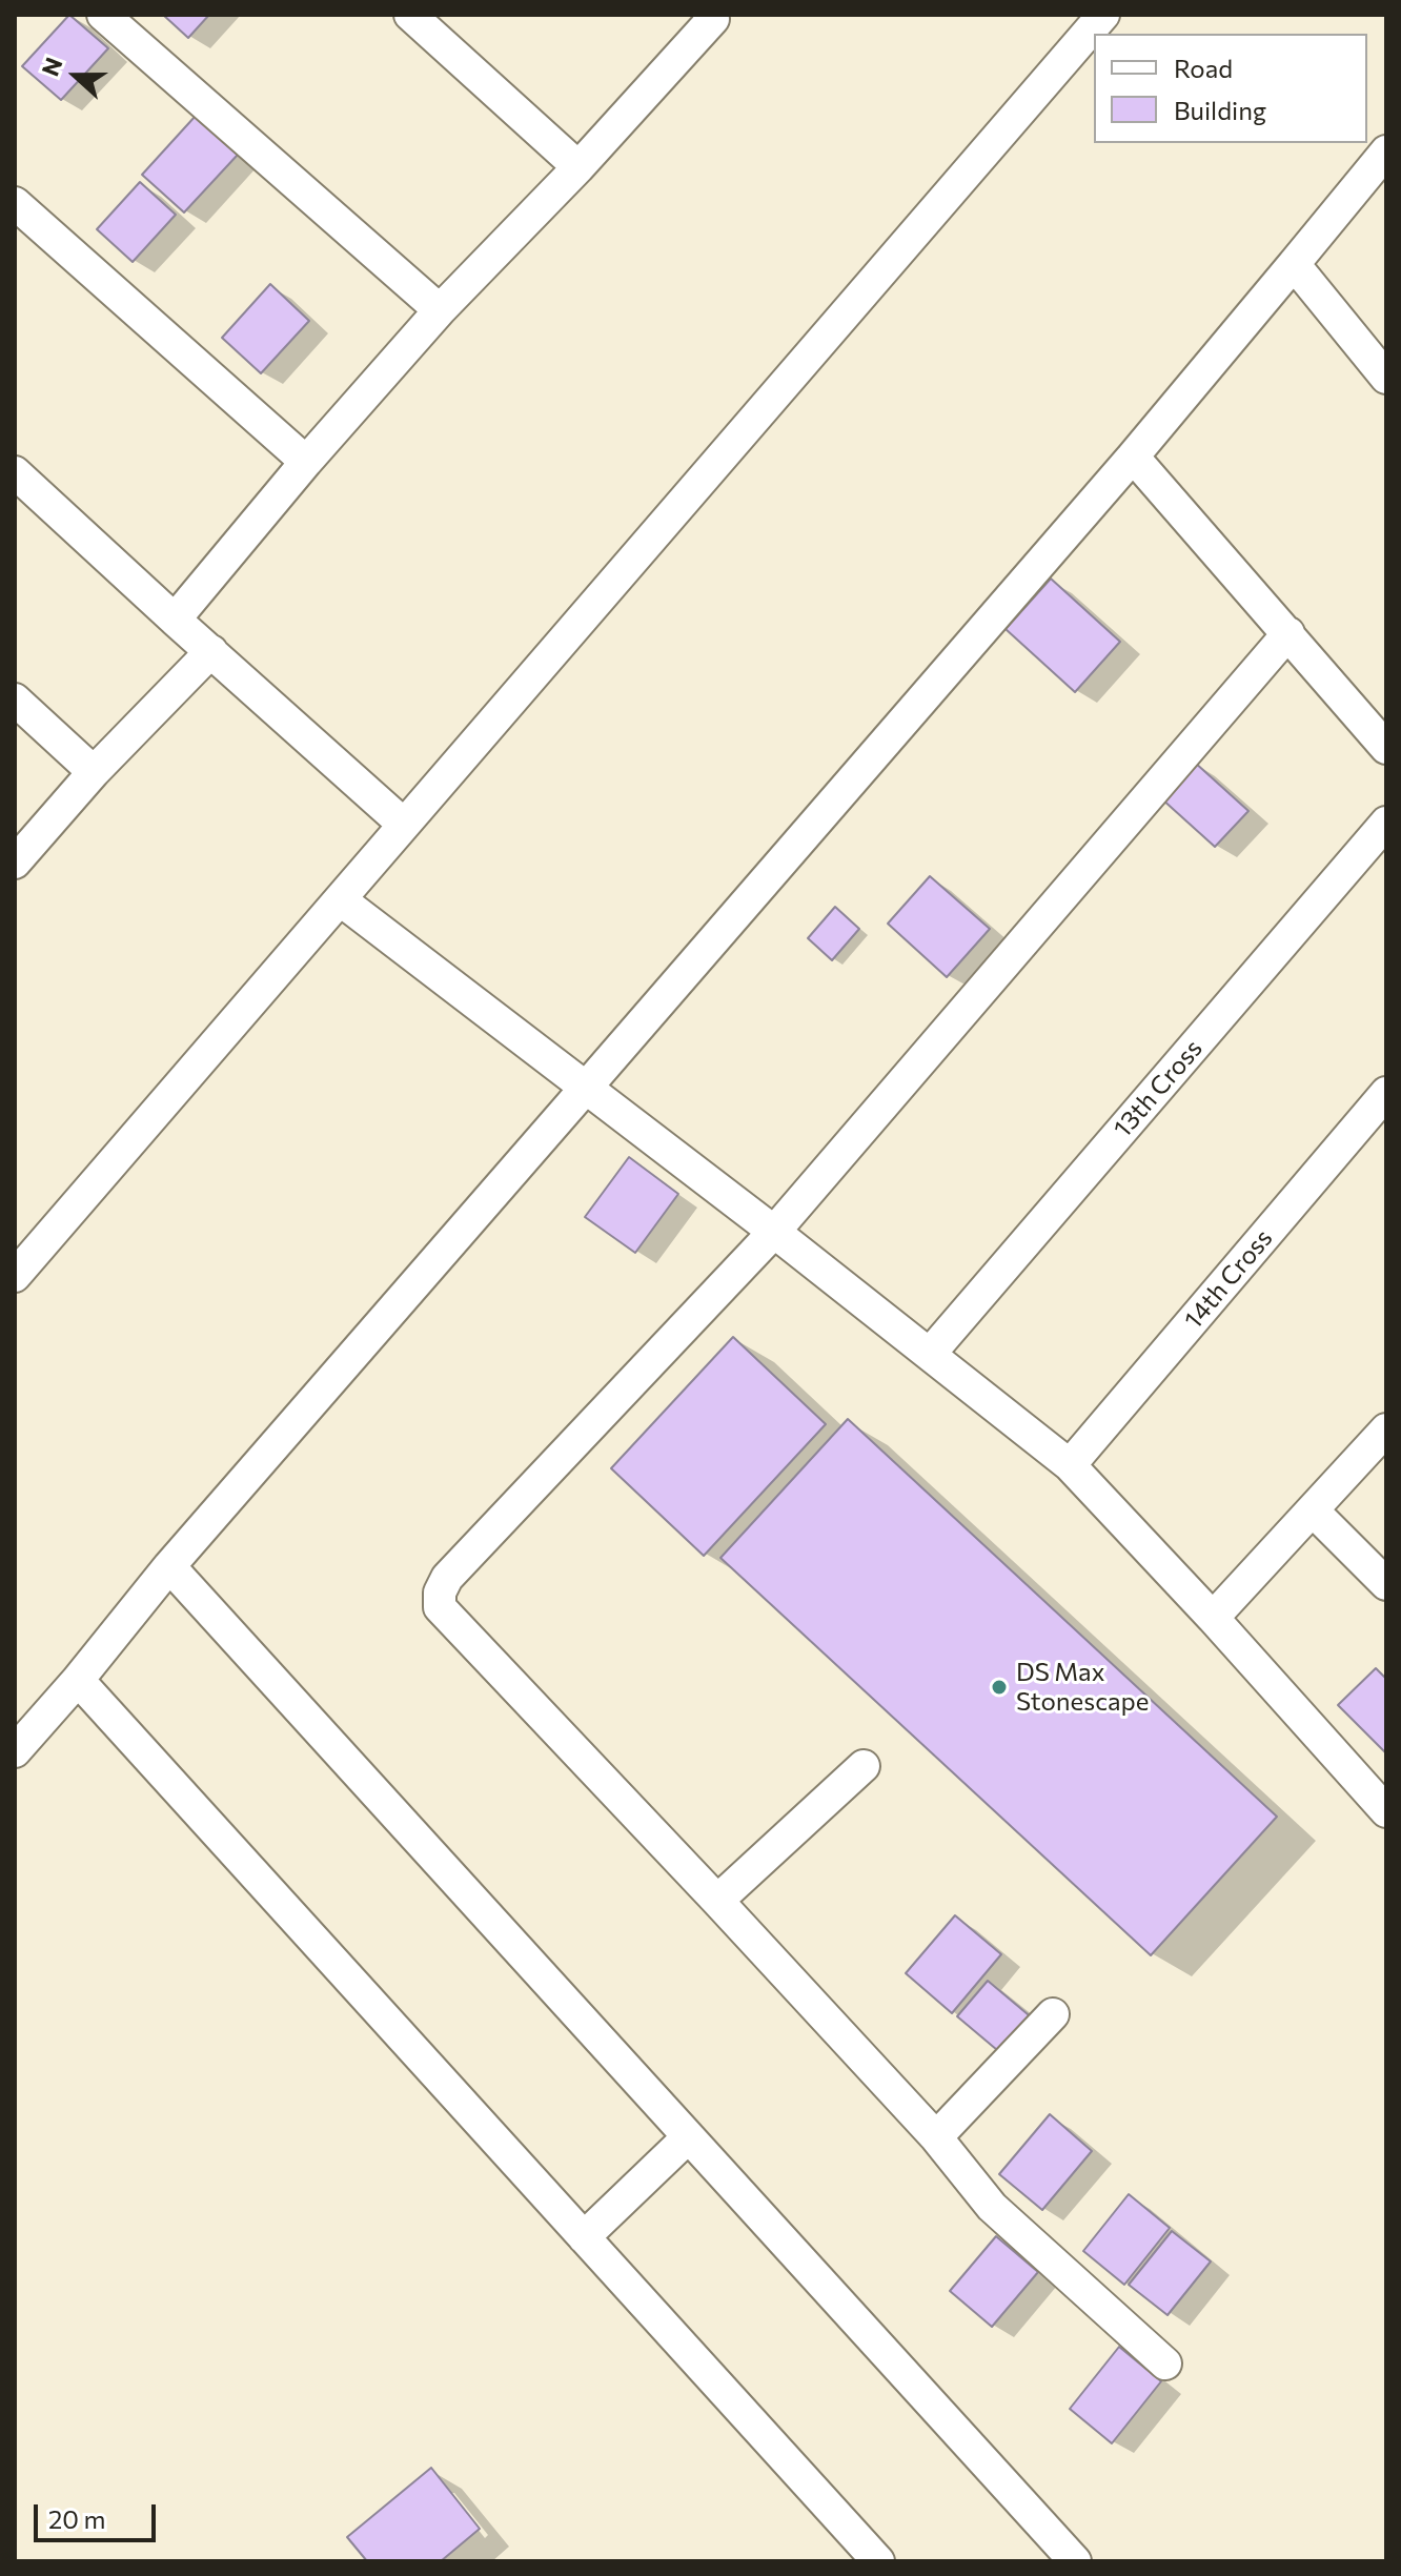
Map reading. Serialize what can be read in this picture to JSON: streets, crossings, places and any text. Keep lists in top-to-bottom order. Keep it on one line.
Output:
{"streets":{"street":["13th Cross","14th Cross"]},"places":["DS Max Stonescape"],"legend":["Road","Building"],"scale_bar":"20 m","north":"left"}
